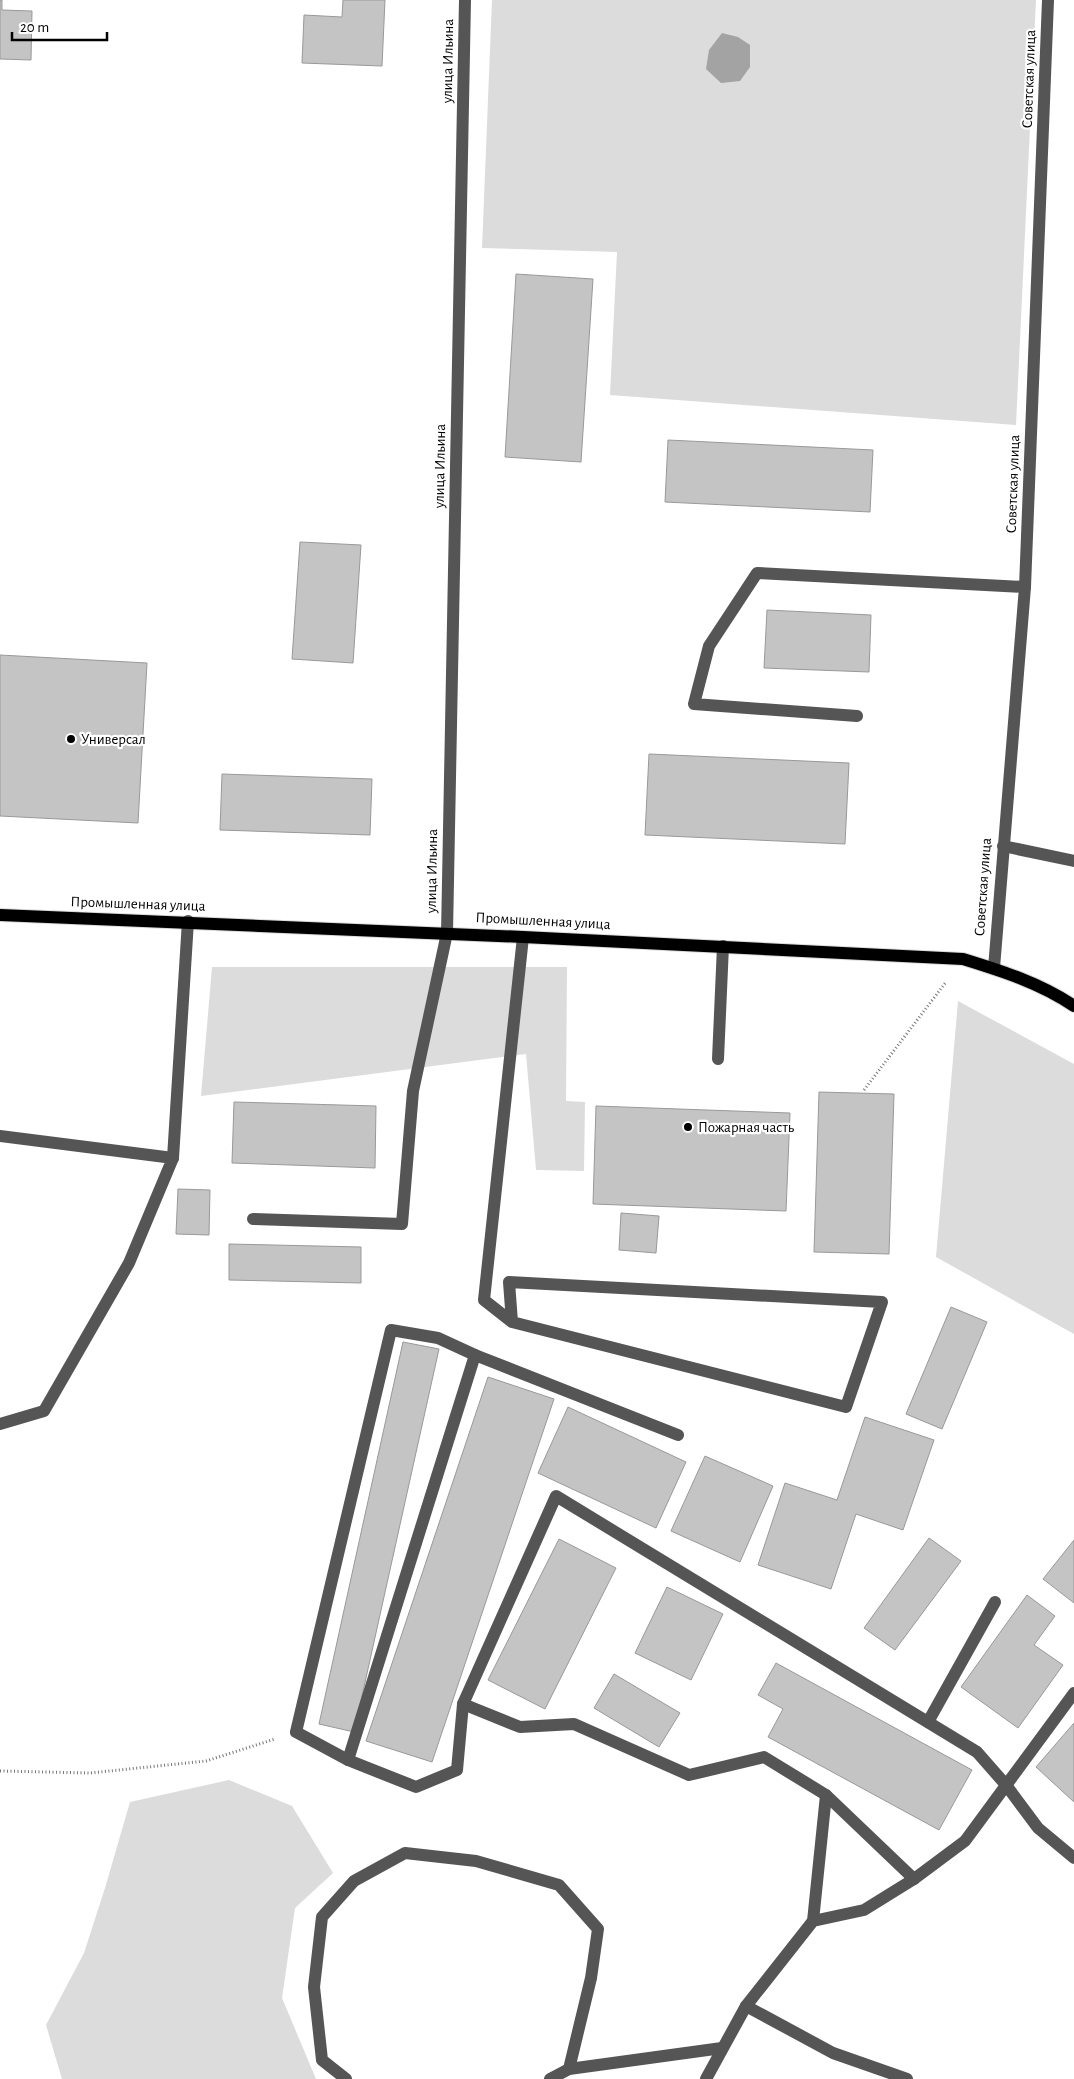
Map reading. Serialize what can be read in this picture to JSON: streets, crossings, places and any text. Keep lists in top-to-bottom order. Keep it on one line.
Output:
{"streets":{"main road":["Промышленная улица"],"street":["улица Ильина","Советская улица"]},"crossings":[["улица Ильина","Промышленная улица"],["Советская улица","Промышленная улица"]],"places":["Универсал","Пожарная часть"],"scale_bar":"20 m"}
